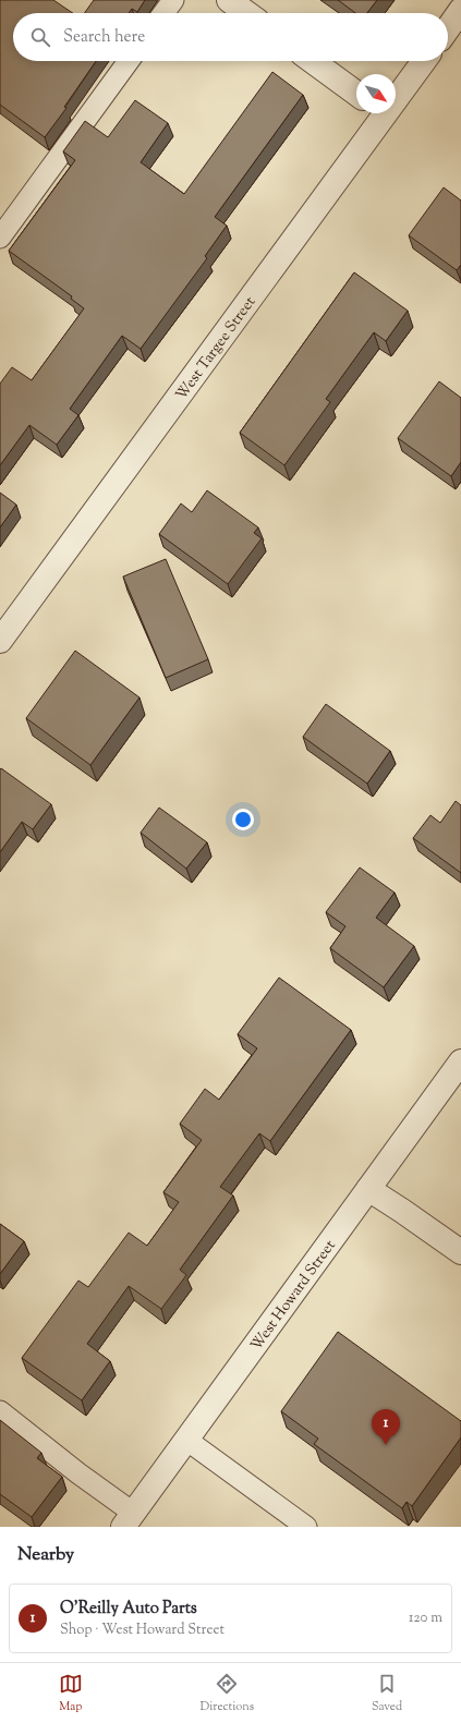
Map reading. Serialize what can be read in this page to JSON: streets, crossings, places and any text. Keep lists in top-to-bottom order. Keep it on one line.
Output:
{"streets":{"street":["West Targee Street","West Howard Street"]},"north":"bottom right","page":{"search":"Search here","pins":"1","heading":"Nearby","list":[{"mark":"1","name":"O'Reilly Auto Parts","note":"Shop · West Howard Street","value":"120 m"}],"nav":["Map","Directions","Saved"]}}
